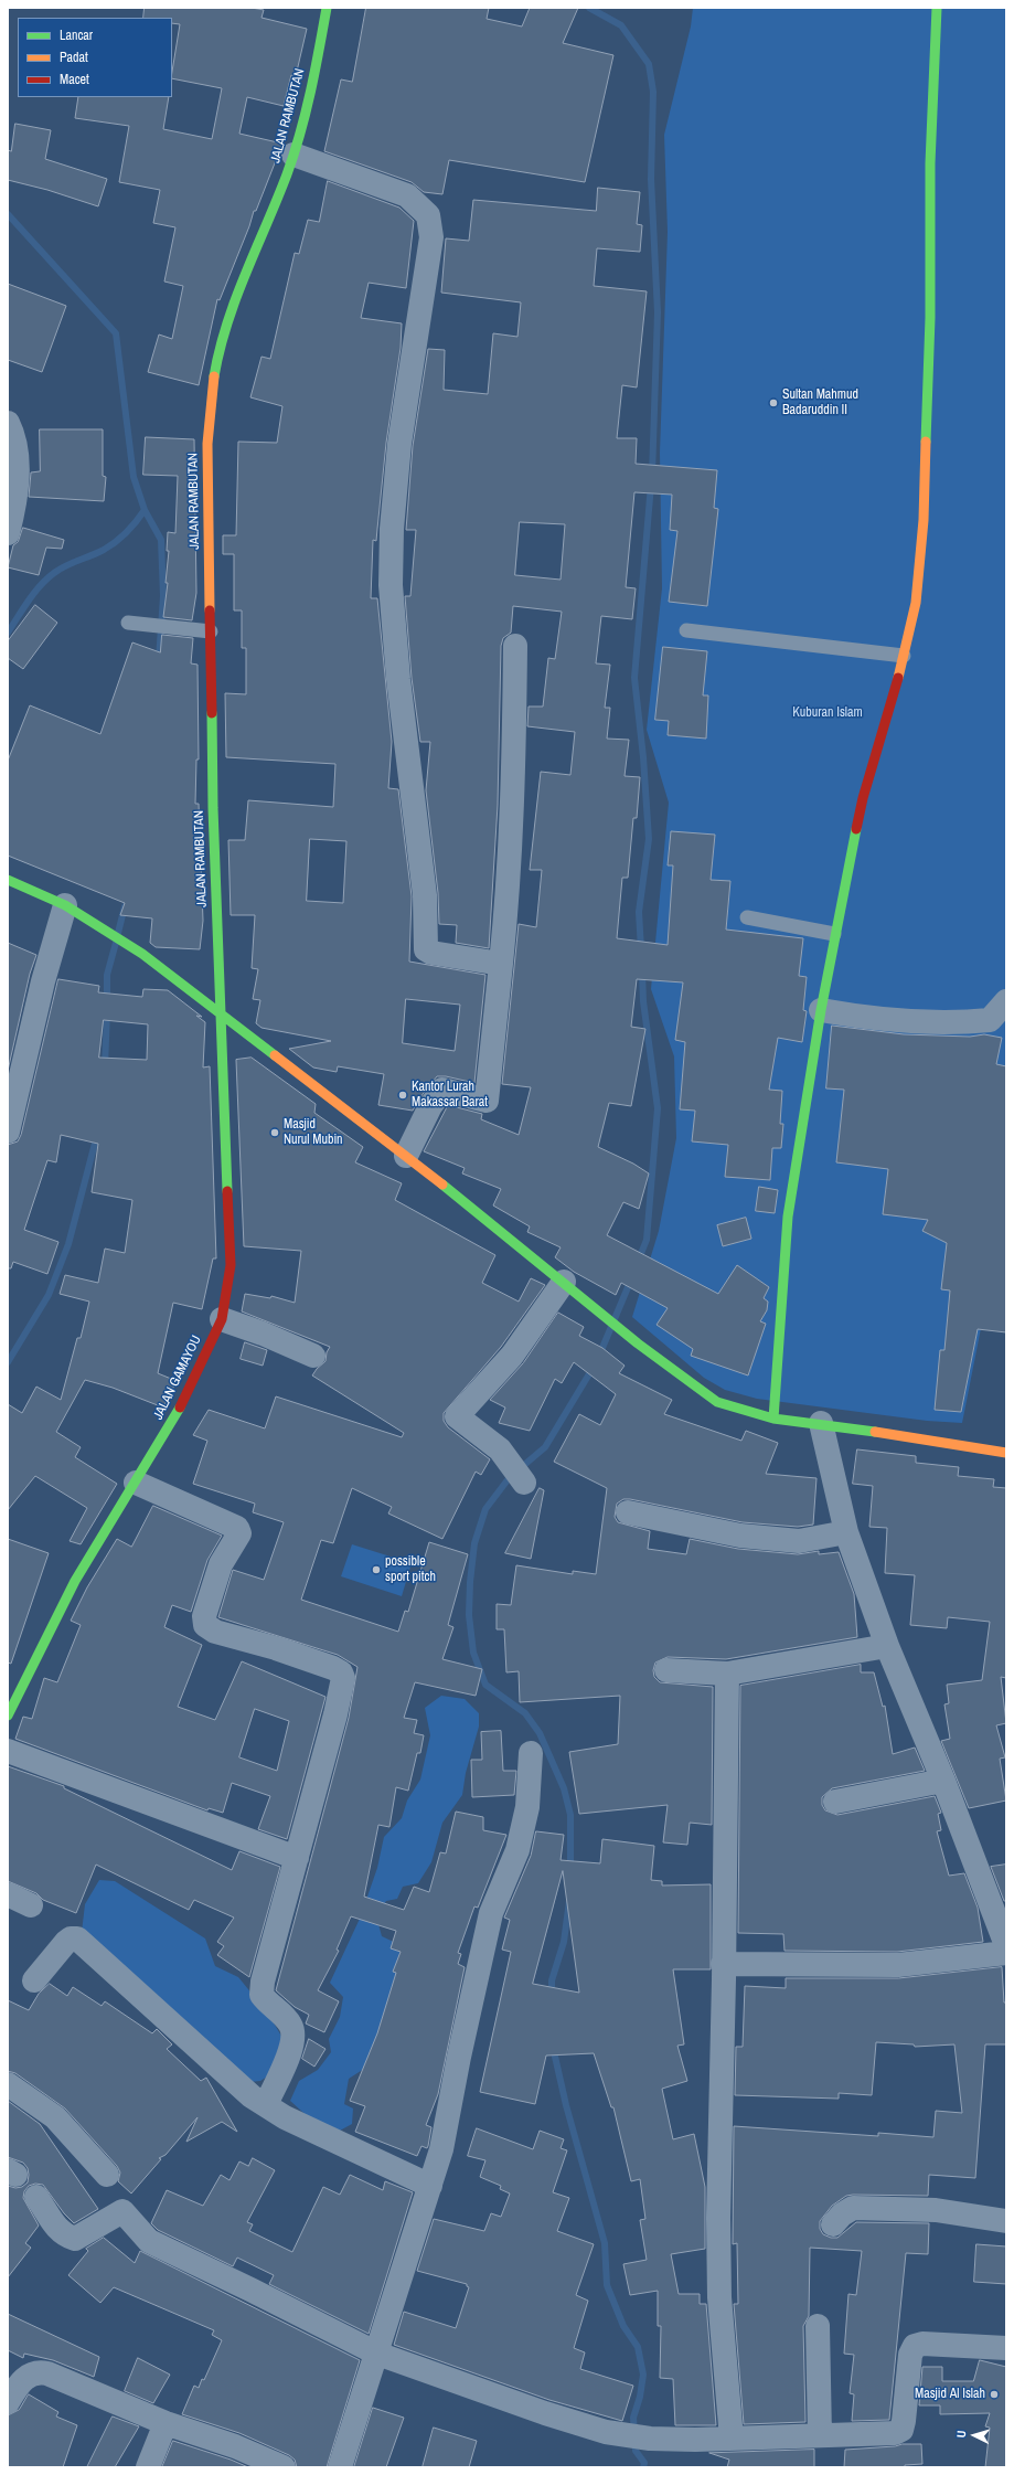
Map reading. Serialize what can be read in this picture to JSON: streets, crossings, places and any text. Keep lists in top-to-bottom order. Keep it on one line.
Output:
{"streets":{"street":["JALAN RAMBUTAN","JALAN GAMAYOU"]},"crossings":[["JALAN RAMBUTAN","JALAN GAMAYOU"]],"parks":["Kuburan Islam"],"places":["Sultan Mahmud Badaruddin II","Kantor Lurah Makassar Barat","Masjid Nurul Mubin","possible sport pitch","Masjid Al Islah"],"legend":["Lancar","Padat","Macet"],"north":"left"}
